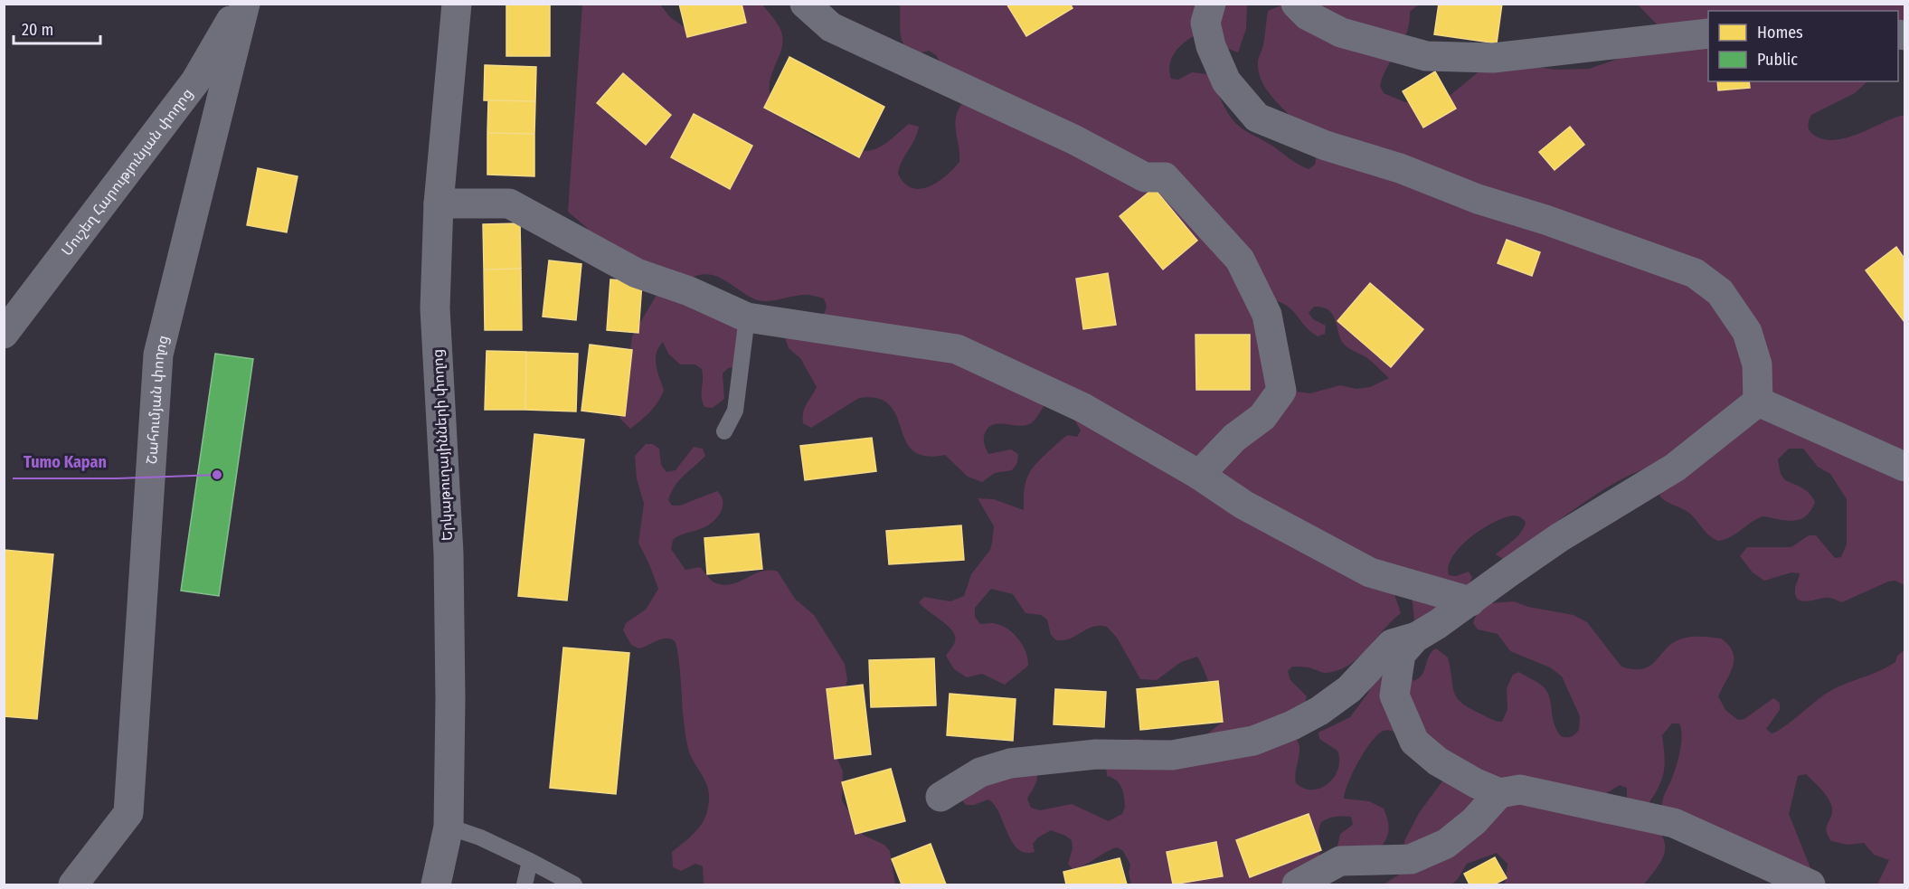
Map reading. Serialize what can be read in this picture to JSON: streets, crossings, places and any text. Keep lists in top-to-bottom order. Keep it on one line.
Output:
{"streets":{"street":["Մուշեղ Հարությունյան փողոց","Շահումյան փողոց","Երկաթուղայինների փողոց"]},"places":["Tumo Kapan"],"legend":["Homes","Public"],"scale_bar":"20 m"}
